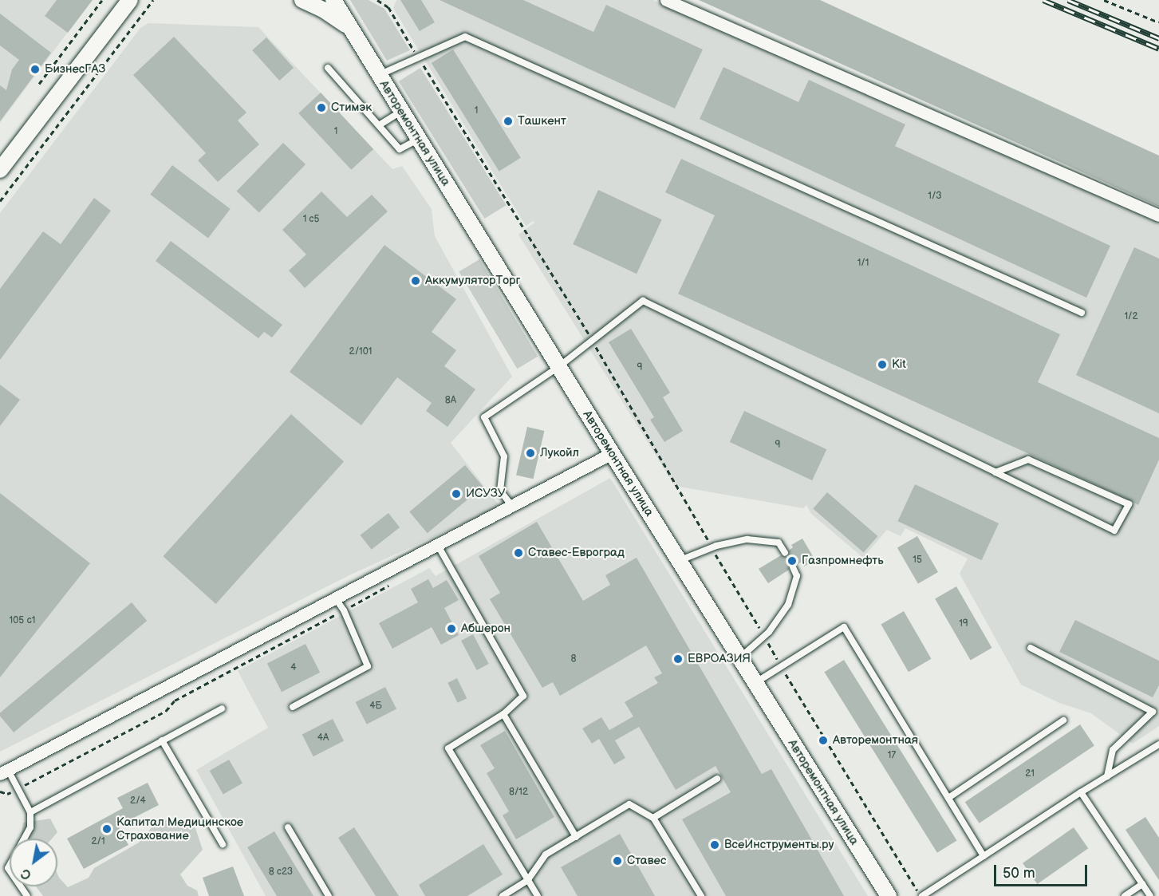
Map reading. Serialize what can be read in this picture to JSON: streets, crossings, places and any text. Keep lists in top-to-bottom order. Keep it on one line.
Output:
{"streets":{"street":["Авторемонтная улица"]},"places":["БизнесГАЗ","Стимэк","Ташкент","АккумуляторТорг","Kit","Лукойл","ИСУЗУ","Ставес-Евроград","Газпромнефть","Абшерон","ЕВРОАЗИЯ","Авторемонтная","Капитал Медицинское Страхование","ВсеИнструменты.ру","Ставес"],"house_numbers":["1","1","1/3","1 с5","1/1","1/2","2/101","9","8А","9","15","105 c1","19","8","4","4Б","4А","17","21","8/12","2/4","2/1","8 с23"],"scale_bar":"50 m","north":"bottom left"}
